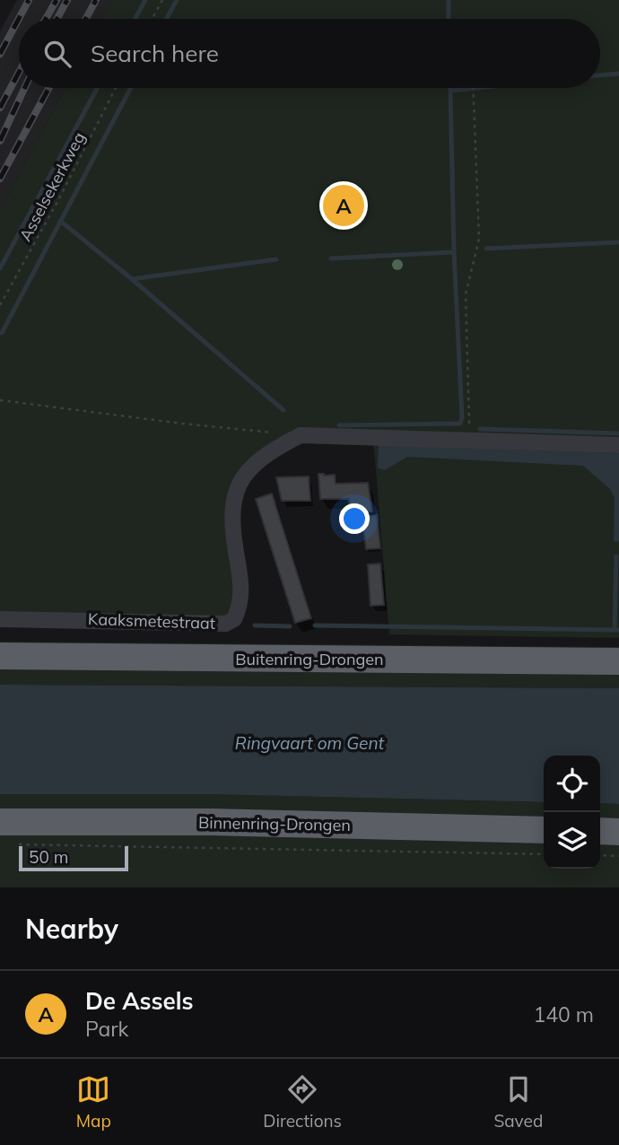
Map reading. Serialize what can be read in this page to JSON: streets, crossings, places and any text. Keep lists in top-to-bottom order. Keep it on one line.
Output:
{"streets":{"highway":["Buitenring-Drongen","Binnenring-Drongen"],"street":["Kaaksmetestraat"],"path":["Asselsekerkweg"]},"water":["Ringvaart om Gent"],"scale_bar":"50 m","page":{"search":"Search here","pins":"A","scale":"50 m","heading":"Nearby","list":[{"mark":"A","name":"De Assels","note":"Park","value":"140 m"}],"nav":["Map","Directions","Saved"]}}
